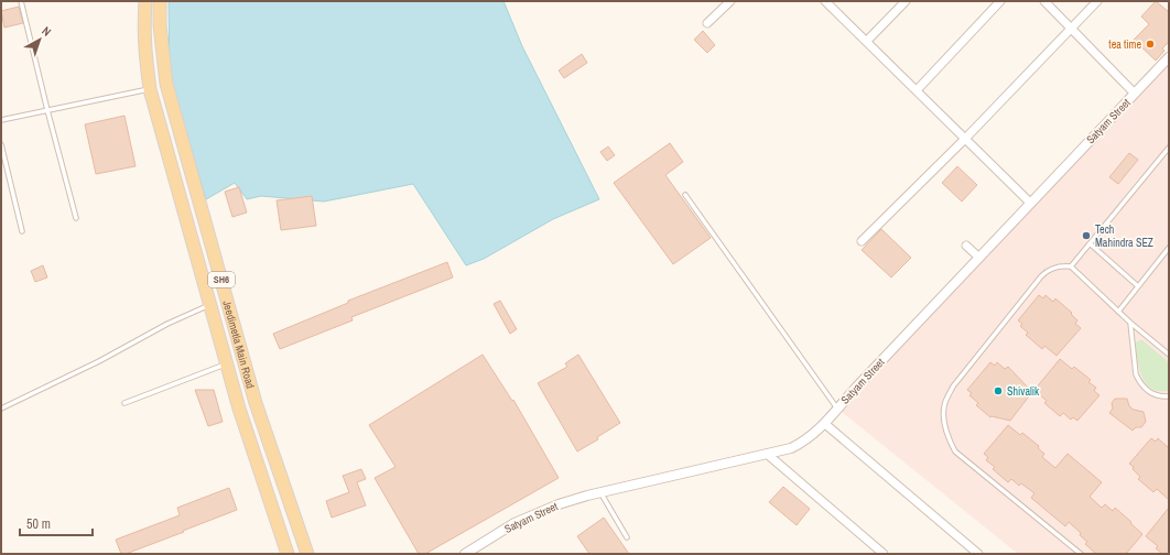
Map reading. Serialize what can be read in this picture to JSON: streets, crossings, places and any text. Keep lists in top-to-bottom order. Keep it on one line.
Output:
{"streets":{"main road":["SH6","Jeedimetla Main Road"],"street":["Satyam Street"]},"places":["tea time","Tech Mahindra SEZ","Shivalik"],"scale_bar":"50 m","north":"top right"}
